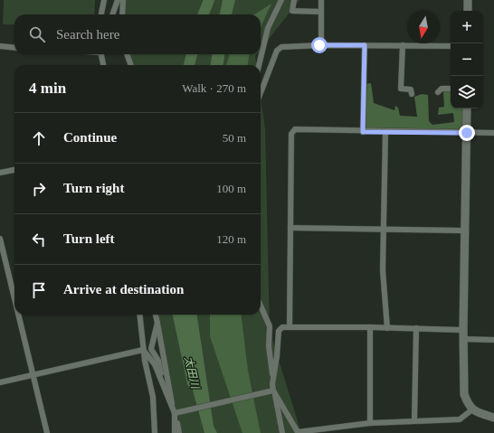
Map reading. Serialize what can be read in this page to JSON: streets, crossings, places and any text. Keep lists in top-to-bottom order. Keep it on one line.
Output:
{"water":["太田川"],"north":"bottom","page":{"map_buttons":["+","−"],"search":"Search here","heading":["4 min","Walk · 270 m"],"list":[["Continue","50 m"],["Turn right","100 m"],["Turn left","120 m"],"Arrive at destination"]}}
